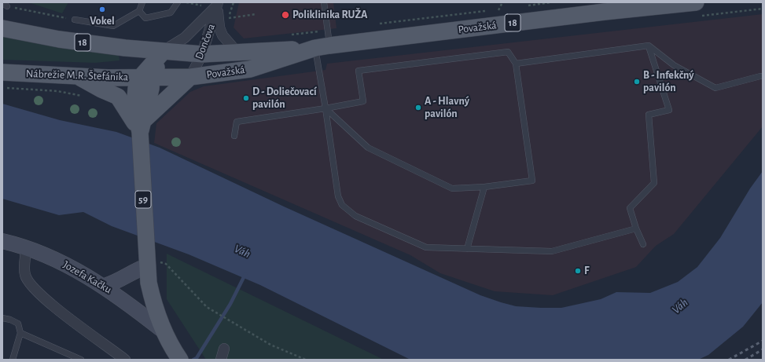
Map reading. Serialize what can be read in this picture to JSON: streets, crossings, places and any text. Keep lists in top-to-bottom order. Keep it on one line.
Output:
{"streets":{"main road":["18","Považská","Nábrežie M.R. Štefánika","59"],"street":["Dončova","Jozefa Kačku"]},"crossings":[["18","Považská"],["Považská","Dončova"],["Považská","Nábrežie M.R. Štefánika"],["59","Jozefa Kačku"]],"water":["Váh"],"places":["Vokel","Poliklinika RUŽA","B - Infekčný pavilón","D - Doliečovací pavilón","A - Hlavný pavilón","F"]}
